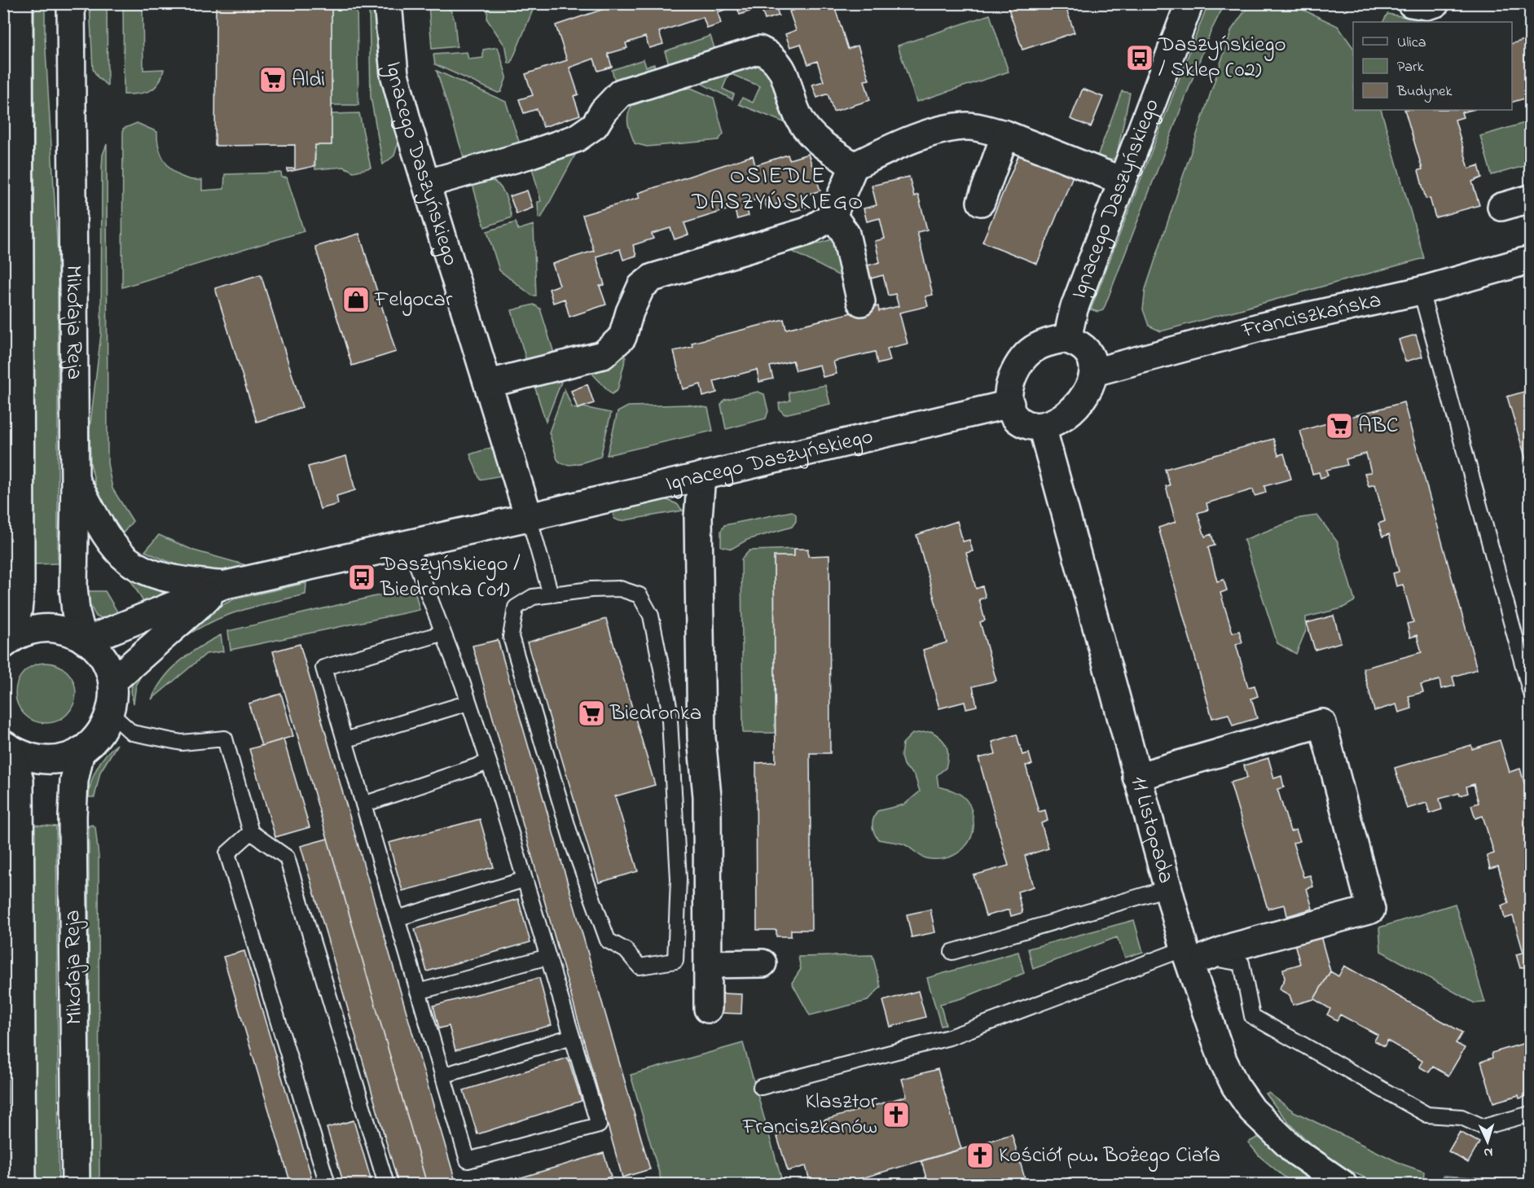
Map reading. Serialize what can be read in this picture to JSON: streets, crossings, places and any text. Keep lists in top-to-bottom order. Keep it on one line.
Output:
{"streets":{"street":["Ignacego Daszyńskiego","Franciszkańska","Mikołaja Reja","11 Listopada"]},"crossings":[["Ignacego Daszyńskiego","Franciszkańska"],["Ignacego Daszyńskiego","Mikołaja Reja"],["Ignacego Daszyńskiego","11 Listopada"],["Franciszkańska","11 Listopada"]],"districts":["OSIEDLE DASZYŃSKIEGO"],"places":{"bus stop":["Daszyńskiego / Sklep (02)","Daszyńskiego / Biedronka (01)"],"supermarket":["Aldi","ABC","Biedronka"],"shop":["Felgocar"],"church":["Klasztor Franciszkanów","Kościół pw. Bożego Ciała"]},"legend":["Ulica","Park","Budynek"],"north":"bottom"}
